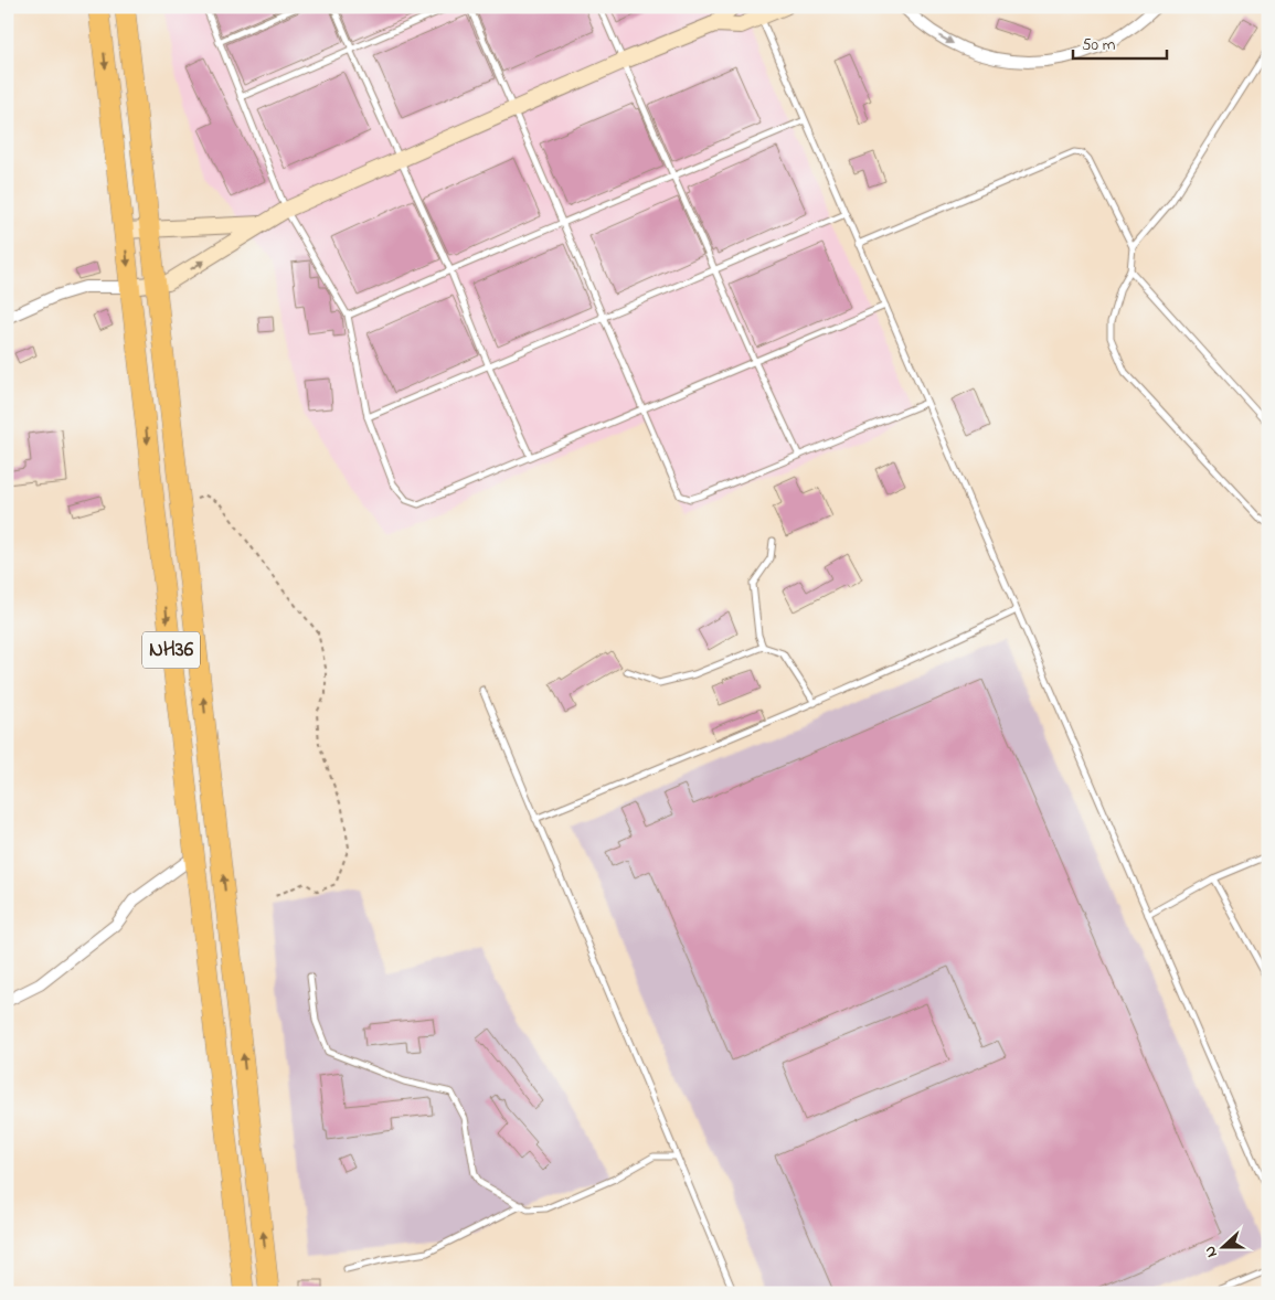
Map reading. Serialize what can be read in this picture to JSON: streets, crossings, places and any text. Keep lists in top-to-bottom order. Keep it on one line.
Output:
{"streets":{"highway":["NH36"]},"scale_bar":"50 m","north":"left"}
